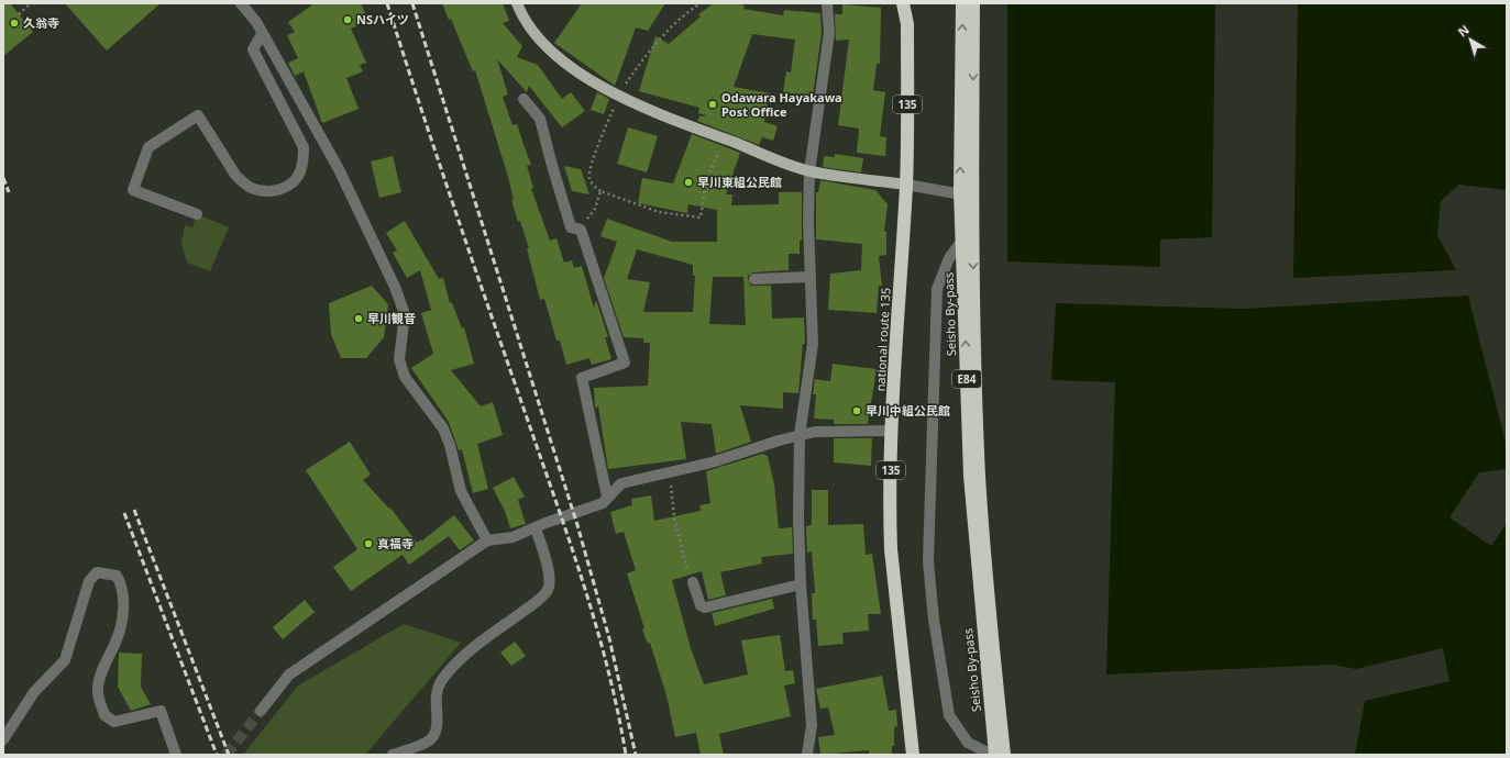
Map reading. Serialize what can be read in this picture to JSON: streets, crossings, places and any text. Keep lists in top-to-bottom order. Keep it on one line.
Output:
{"streets":{"highway":["135","Seisho By-pass","national route 135","E84"]},"places":["NSハイツ","久翁寺","Odawara Hayakawa Post Office","早川東組公民館","早川観音","早川中組公民館","真福寺"],"north":"top left"}
